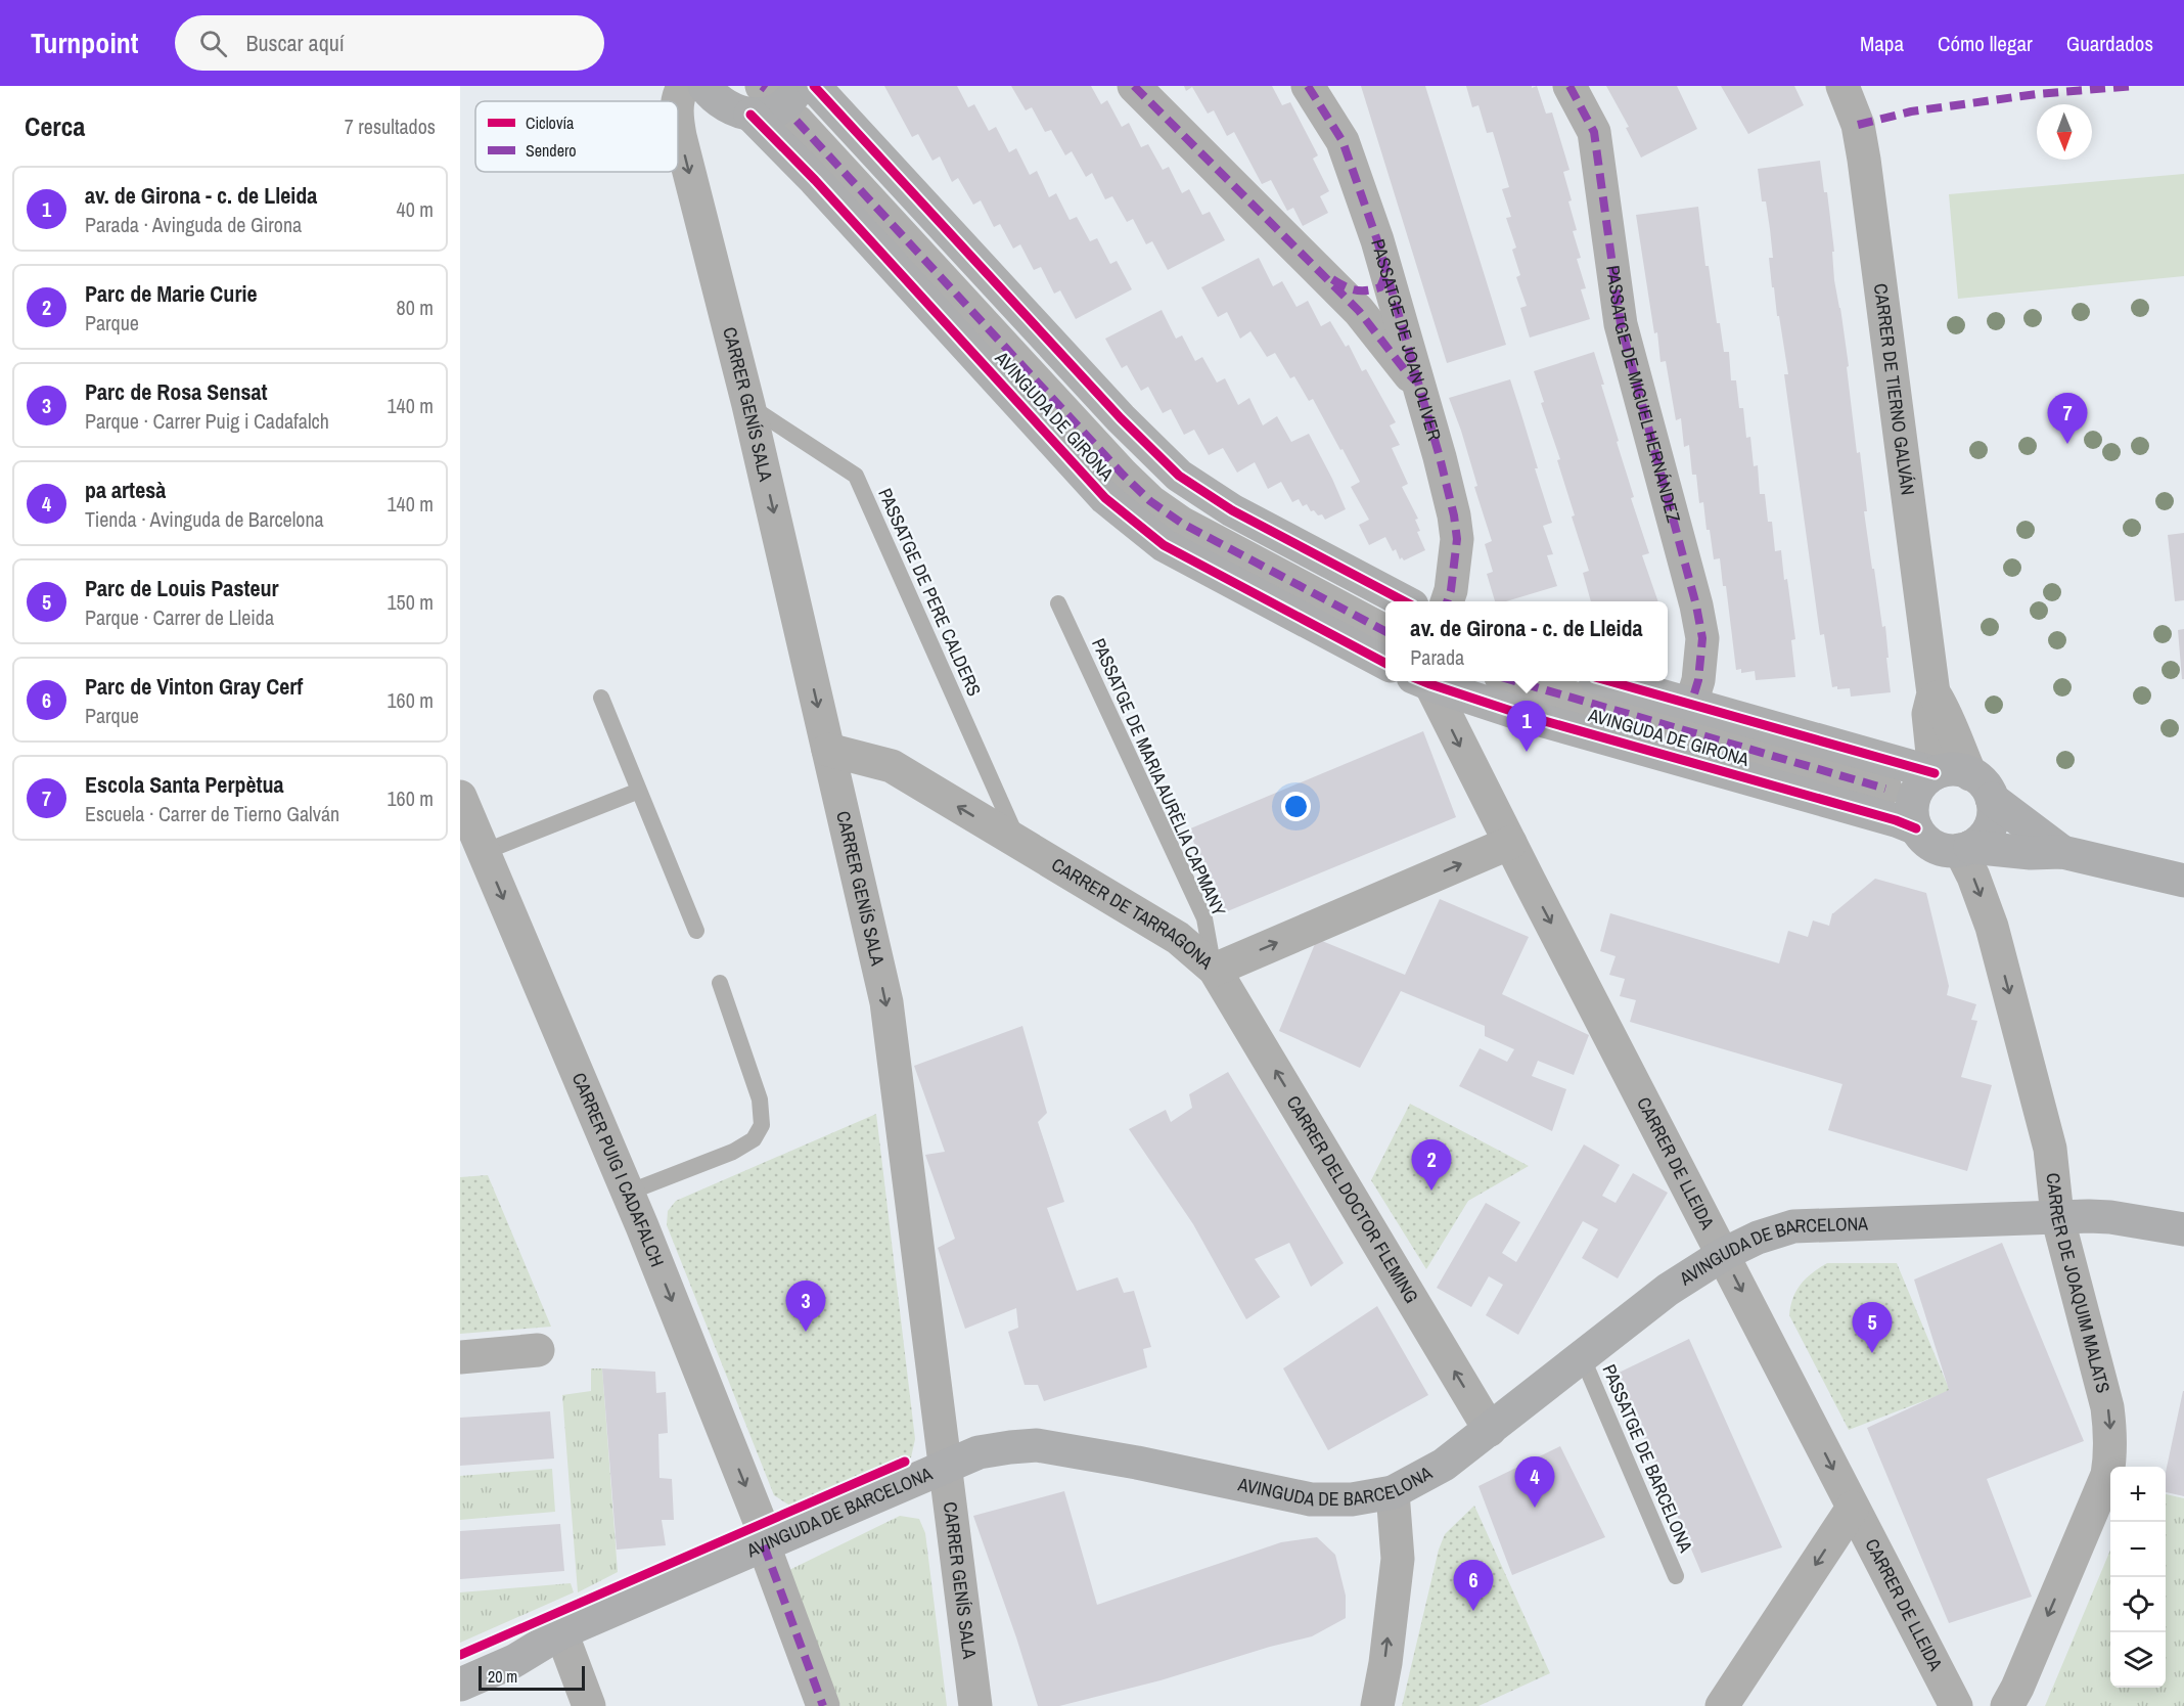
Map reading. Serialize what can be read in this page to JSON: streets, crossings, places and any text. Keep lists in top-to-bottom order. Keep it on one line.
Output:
{"streets":{"main road":["AVINGUDA DE GIRONA","AVINGUDA DE BARCELONA"],"street":["PASSATGE DE JOAN OLIVER","CARRER DE TIERNO GALVÁN","PASSATGE DE MIGUEL HERNÁNDEZ","CARRER GENÍS SALA","CARRER DE TARRAGONA","CARRER DE LLEIDA","CARRER PUIG I CADAFALCH","CARRER DEL DOCTOR FLEMING","CARRER DE JOAQUIM MALATS"],"lane":["PASSATGE DE PERE CALDERS","PASSATGE DE MARIA AURÈLIA CAPMANY","PASSATGE DE BARCELONA"]},"crossings":[["CARRER DE TIERNO GALVÁN","AVINGUDA DE GIRONA"],["CARRER DE TIERNO GALVÁN","CARRER DE JOAQUIM MALATS"],["PASSATGE DE MIGUEL HERNÁNDEZ","AVINGUDA DE GIRONA"],["CARRER GENÍS SALA","PASSATGE DE PERE CALDERS"],["CARRER GENÍS SALA","CARRER DE TARRAGONA"],["CARRER GENÍS SALA","AVINGUDA DE BARCELONA"],["AVINGUDA DE GIRONA","CARRER DE JOAQUIM MALATS"],["PASSATGE DE PERE CALDERS","CARRER DE TARRAGONA"],["PASSATGE DE MARIA AURÈLIA CAPMANY","CARRER DE TARRAGONA"],["PASSATGE DE MARIA AURÈLIA CAPMANY","CARRER DEL DOCTOR FLEMING"],["CARRER DE TARRAGONA","CARRER DE LLEIDA"],["CARRER DE TARRAGONA","CARRER DEL DOCTOR FLEMING"],["CARRER DE LLEIDA","AVINGUDA DE BARCELONA"],["CARRER PUIG I CADAFALCH","AVINGUDA DE BARCELONA"],["CARRER DEL DOCTOR FLEMING","AVINGUDA DE BARCELONA"],["AVINGUDA DE BARCELONA","CARRER DE JOAQUIM MALATS"],["AVINGUDA DE BARCELONA","PASSATGE DE BARCELONA"]],"one_way":["CARRER GENÍS SALA","CARRER DE LLEIDA","CARRER PUIG I CADAFALCH","CARRER DEL DOCTOR FLEMING","CARRER DE JOAQUIM MALATS"],"legend":["Ciclovía","Sendero"],"scale_bar":"20 m","north":"bottom","page":{"header":"Turnpoint","search":"Buscar aquí","nav":["Mapa","Cómo llegar","Guardados"],"heading":["Cerca","7 resultados"],"list":[{"mark":"1","name":"av. de Girona - c. de Lleida","note":"Parada · Avinguda de Girona","value":"40 m"},{"mark":"2","name":"Parc de Marie Curie","note":"Parque","value":"80 m"},{"mark":"3","name":"Parc de Rosa Sensat","note":"Parque · Carrer Puig i Cadafalch","value":"140 m"},{"mark":"4","name":"pa artesà","note":"Tienda · Avinguda de Barcelona","value":"140 m"},{"mark":"5","name":"Parc de Louis Pasteur","note":"Parque · Carrer de Lleida","value":"150 m"},{"mark":"6","name":"Parc de Vinton Gray Cerf","note":"Parque","value":"160 m"},{"mark":"7","name":"Escola Santa Perpètua","note":"Escuela · Carrer de Tierno Galván","value":"160 m"}],"pins":["7","1","2","3","5","4","6"],"popup":["av. de Girona - c. de Lleida","Parada"],"map_buttons":["+","−"],"scale":"20 m"}}
